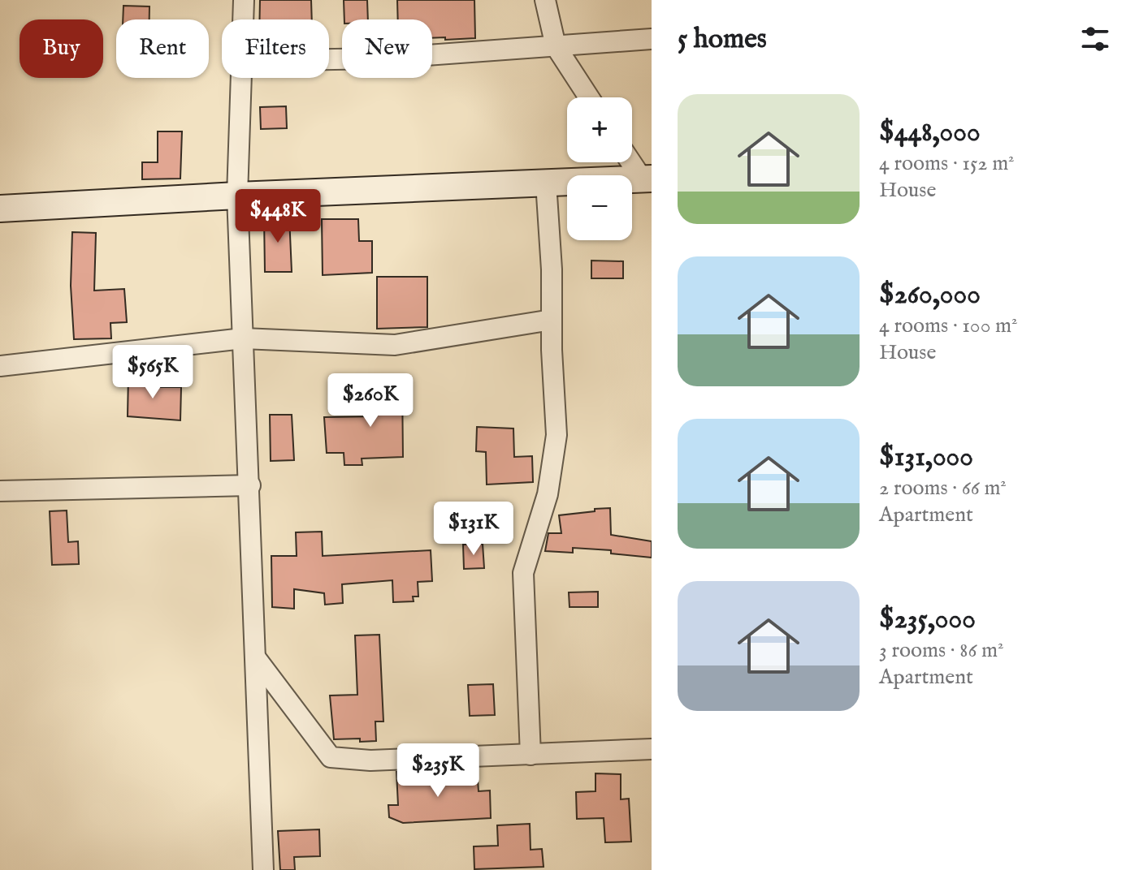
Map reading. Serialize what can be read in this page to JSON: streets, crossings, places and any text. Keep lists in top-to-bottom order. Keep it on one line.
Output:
{"page":{"heading":"5 homes","chip":["Buy","Rent","Filters","New"],"list":[{"name":"$448,000","note":"4 rooms · 152 m² · House"},{"name":"$260,000","note":"4 rooms · 100 m² · House"},{"name":"$131,000","note":"2 rooms · 66 m² · Apartment"},{"name":"$235,000","note":"3 rooms · 86 m² · Apartment"}],"map_buttons":["+","−"],"price":["$448K","$565K","$260K","$131K","$235K"]}}
